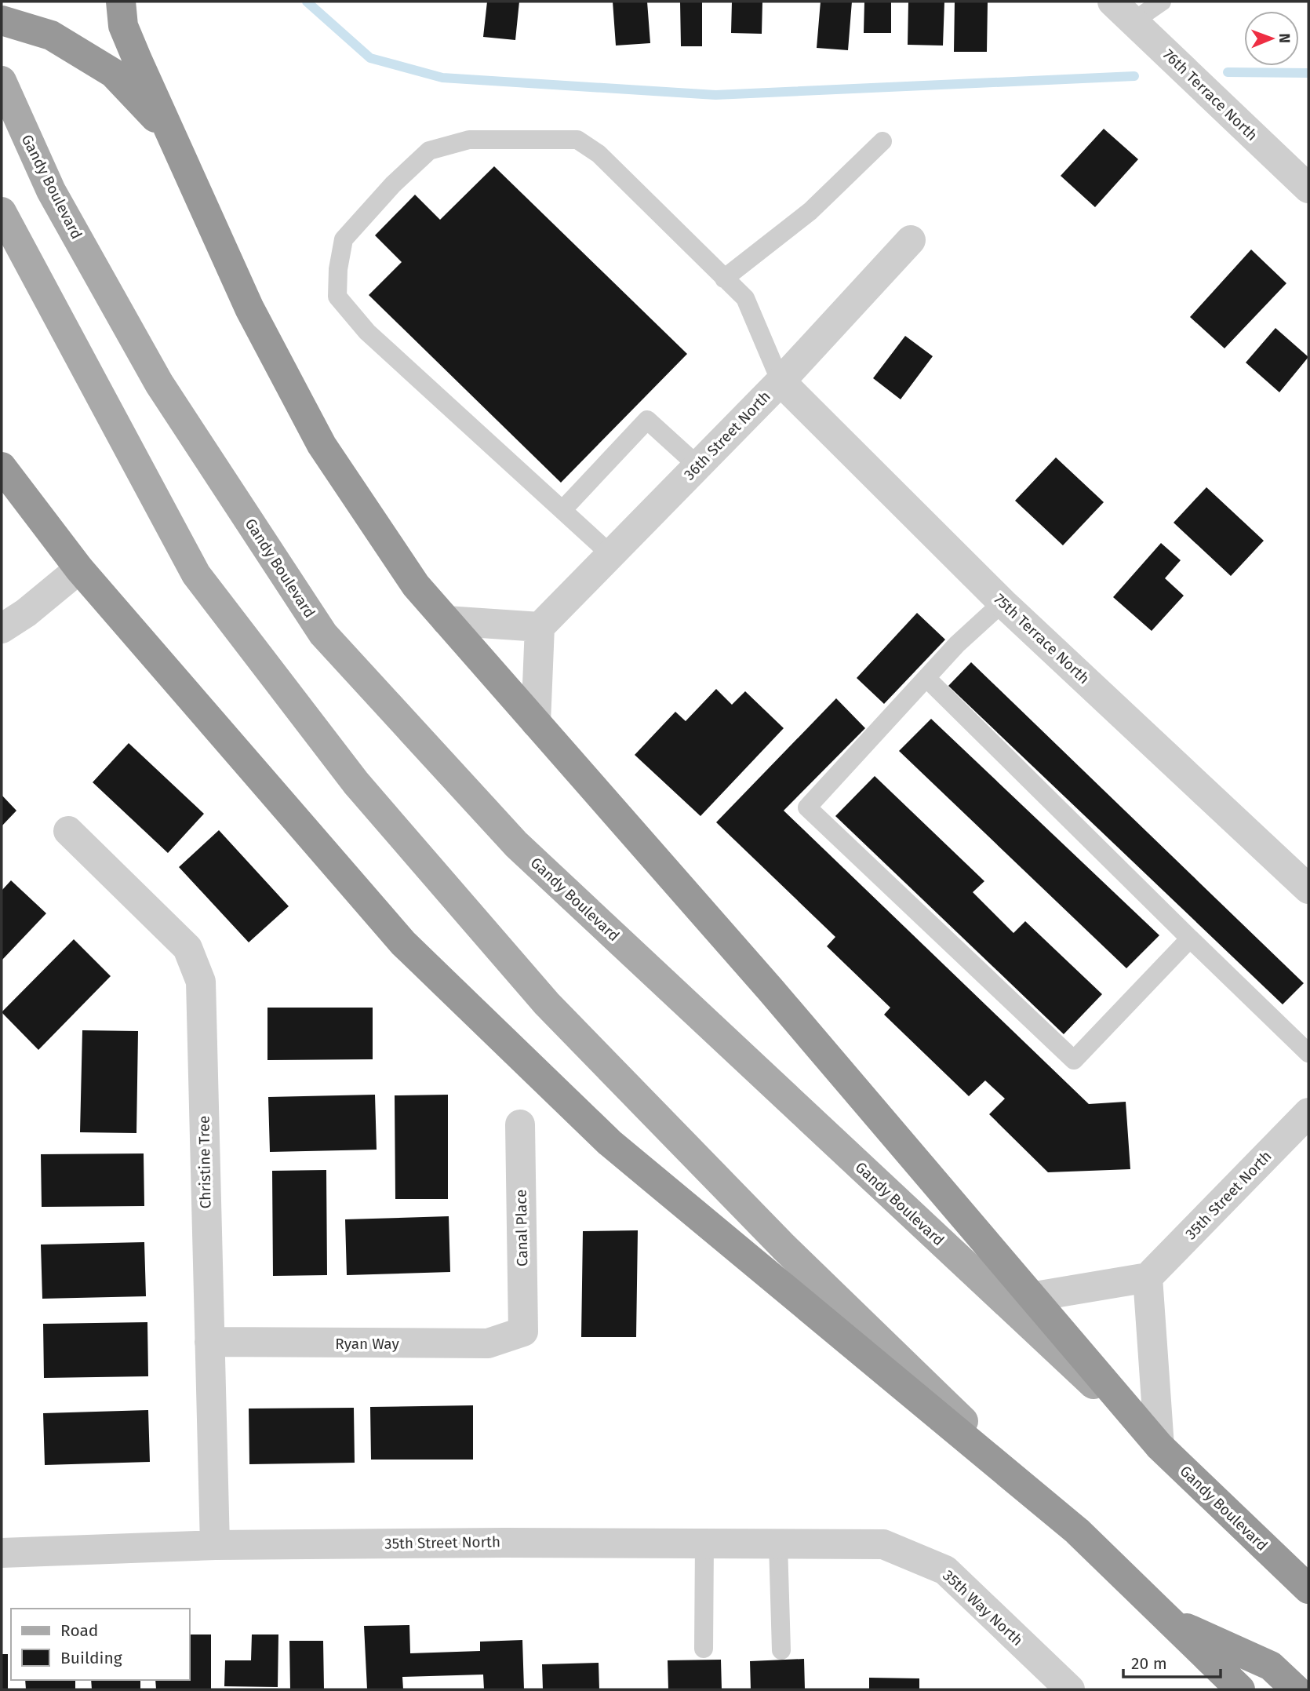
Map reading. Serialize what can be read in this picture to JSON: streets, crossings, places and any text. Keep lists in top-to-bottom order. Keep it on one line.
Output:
{"streets":{"highway":["Gandy Boulevard"],"street":["76th Terrace North","36th Street North","75th Terrace North","Christine Tree","35th Street North","Canal Place","Ryan Way","35th Way North"]},"crossings":[["36th Street North","75th Terrace North"],["Christine Tree","35th Street North"],["Christine Tree","Ryan Way"],["35th Street North","35th Way North"],["Canal Place","Ryan Way"]],"legend":["Road","Building"],"scale_bar":"20 m","north":"right"}
